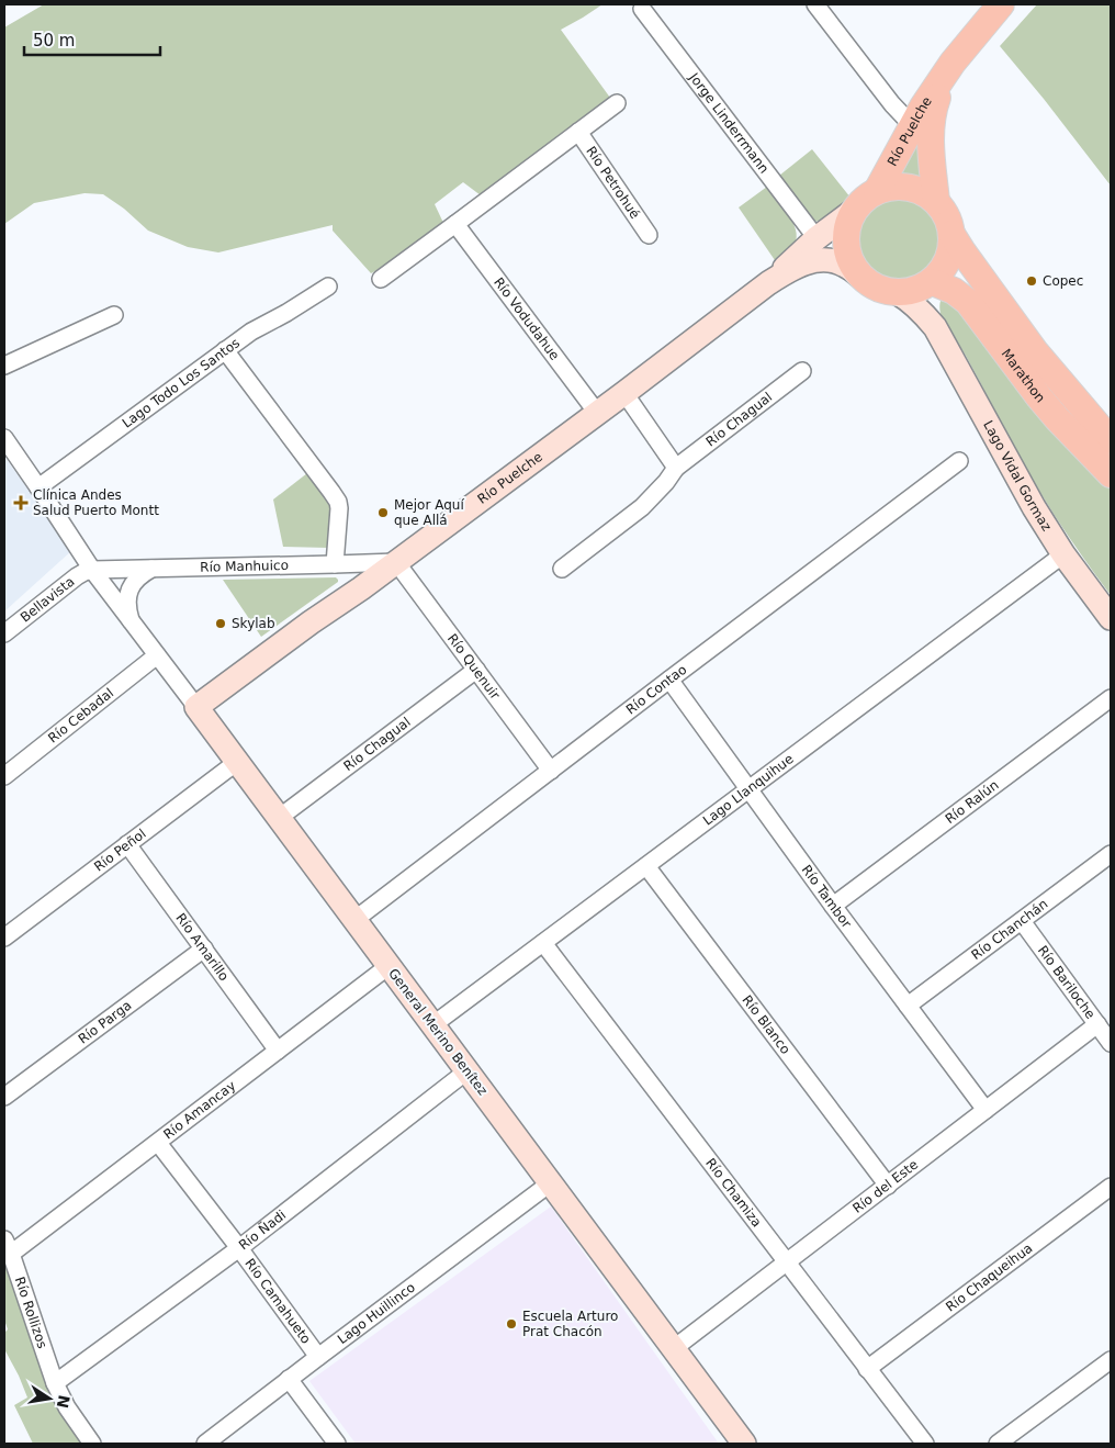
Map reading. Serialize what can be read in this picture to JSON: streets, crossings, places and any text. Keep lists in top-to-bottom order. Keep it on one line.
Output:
{"streets":{"main road":["Río Puelche","Marathon"],"street":["Jorge Linderrmann","Río Petrohué","Río Vodudahue","Lago Todo Los Santos","Río Chagual","Lago Vidal Gormaz","Río Manhuico","Bellavista","Río Quenuir","Río Contao","Río Cebadal","Lago Llanquihue","Río Ralún","Río Peñol","Río Tambor","Río Chanchán","Río Amarillo","Río Bariloche","Río Parga","Río Blanco","General Merino Benítez","Río Amancay","Río del Este","Río Chamiza","Río Ñadi","Río Chaqueihua","Río Camahueto","Río Rollizos","Lago Huillinco"]},"crossings":[["Jorge Linderrmann","Río Puelche"],["Río Puelche","Río Vodudahue"],["Río Puelche","Marathon"],["Río Puelche","Lago Vidal Gormaz"],["Río Puelche","Río Manhuico"],["Río Puelche","Río Quenuir"],["Río Puelche","General Merino Benítez"],["Marathon","Lago Vidal Gormaz"],["Lago Todo Los Santos","General Merino Benítez"],["Río Chagual","Río Quenuir"],["Río Chagual","General Merino Benítez"],["Lago Vidal Gormaz","Lago Llanquihue"],["Río Manhuico","Bellavista"],["Río Manhuico","Río Quenuir"],["Río Manhuico","General Merino Benítez"],["Bellavista","General Merino Benítez"],["Río Quenuir","Río Contao"],["Río Contao","Río Tambor"],["Río Contao","General Merino Benítez"],["Río Cebadal","General Merino Benítez"],["Lago Llanquihue","Río Tambor"],["Lago Llanquihue","Río Blanco"],["Lago Llanquihue","General Merino Benítez"],["Lago Llanquihue","Río Chamiza"],["Río Ralún","Río Tambor"],["Río Peñol","Río Amarillo"],["Río Peñol","General Merino Benítez"],["Río Tambor","Río Chanchán"],["Río Tambor","Río del Este"],["Río Chanchán","Río Bariloche"],["Río Amarillo","Río Parga"],["Río Amarillo","Río Amancay"],["Río Bariloche","Río del Este"],["Río Blanco","Río del Este"],["General Merino Benítez","Río Amancay"],["General Merino Benítez","Río del Este"],["General Merino Benítez","Río Ñadi"],["General Merino Benítez","Lago Huillinco"],["Río Amancay","Río Camahueto"],["Río Amancay","Río Rollizos"],["Río del Este","Río Chamiza"],["Río Chamiza","Río Chaqueihua"],["Río Ñadi","Río Camahueto"],["Río Ñadi","Río Rollizos"],["Río Camahueto","Lago Huillinco"]],"places":{"other":["Copec","Mejor Aquí que Allá","Skylab","Escuela Arturo Prat Chacón"],"health":["Clínica Andes Salud Puerto Montt"]},"scale_bar":"50 m","north":"right"}
